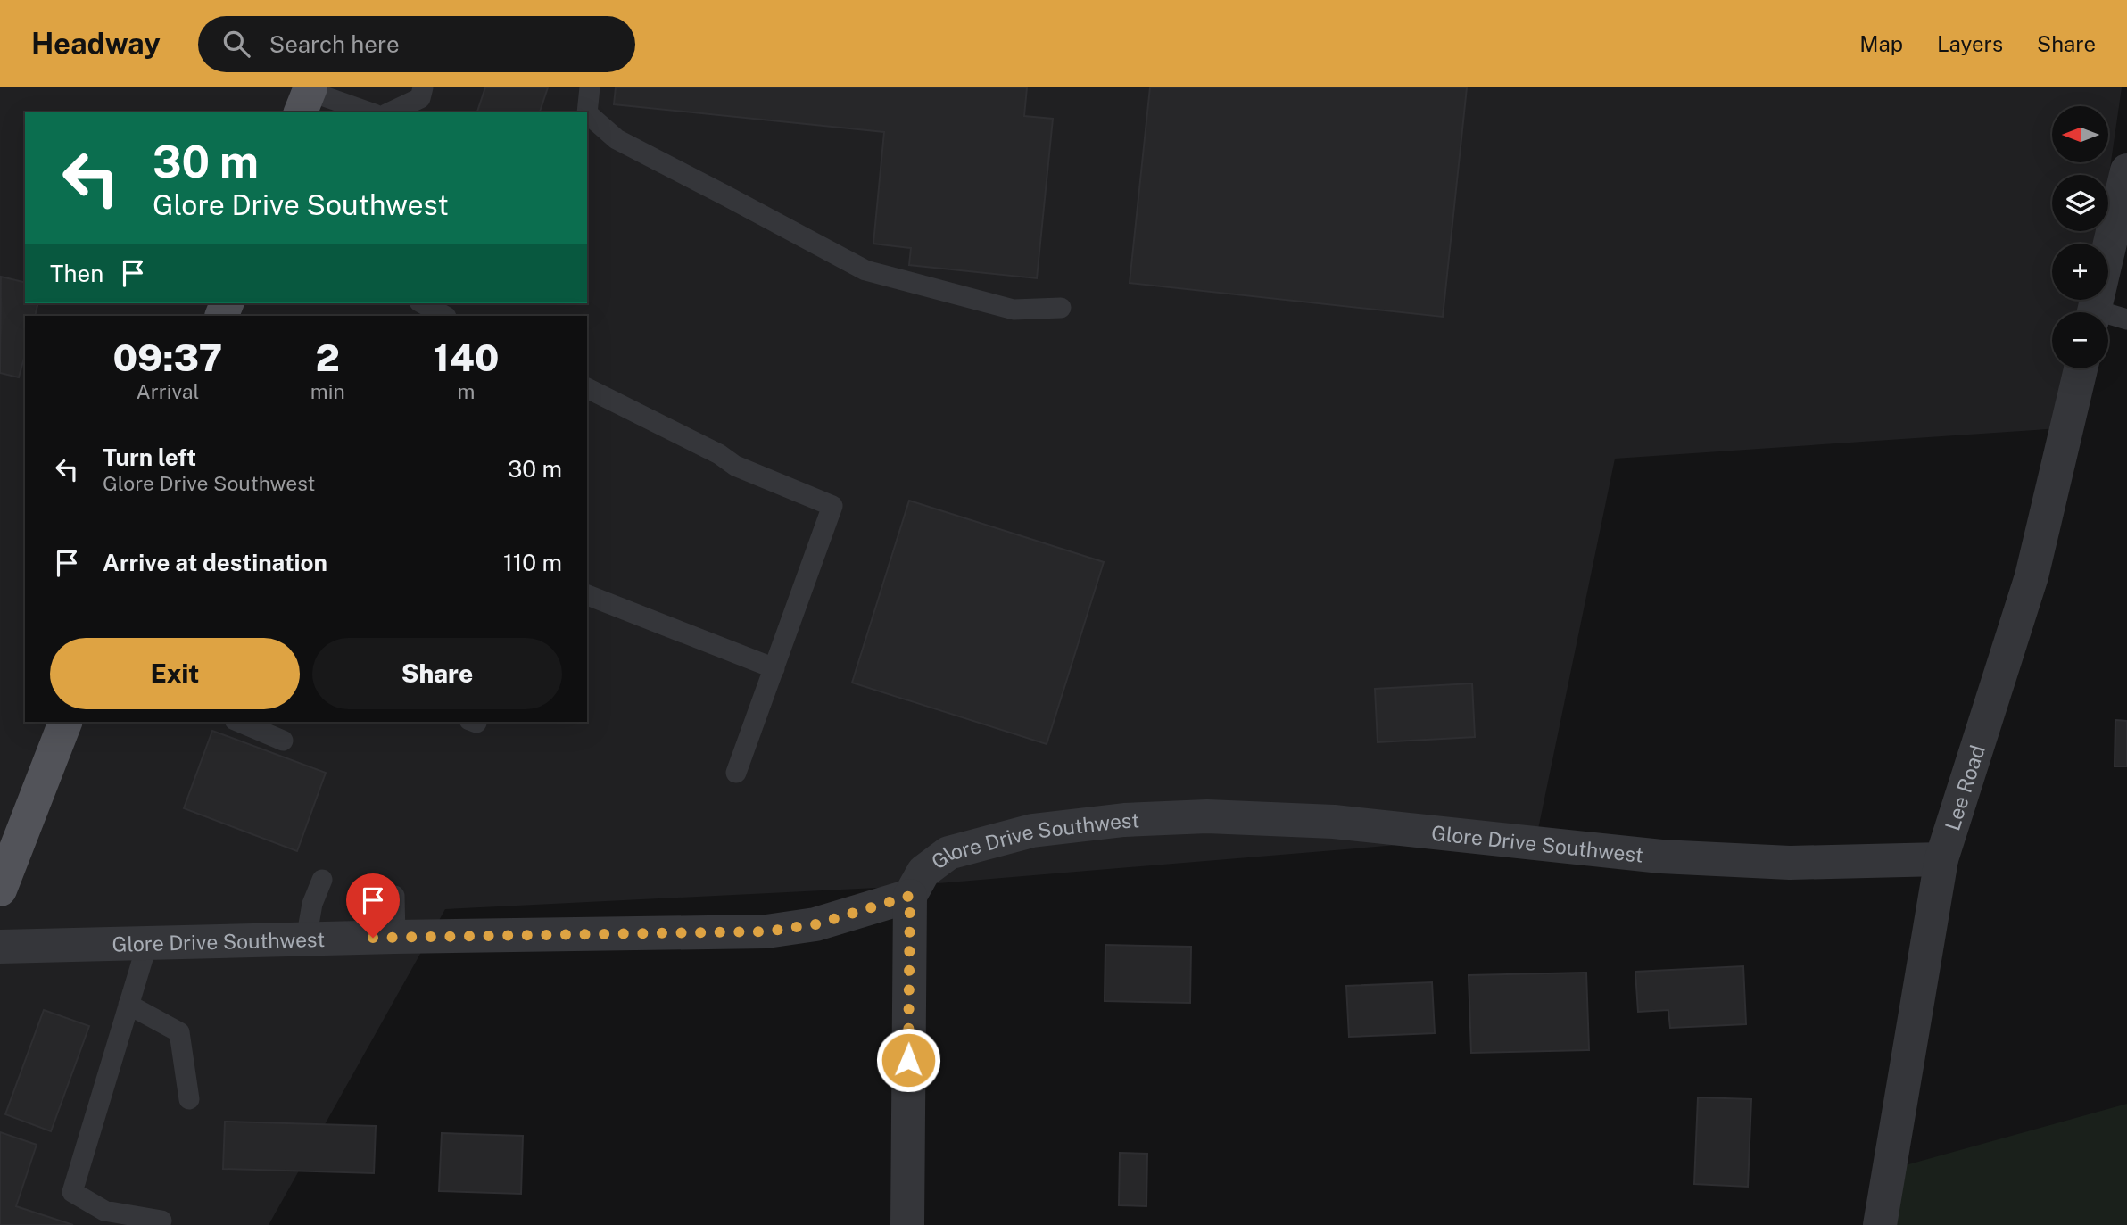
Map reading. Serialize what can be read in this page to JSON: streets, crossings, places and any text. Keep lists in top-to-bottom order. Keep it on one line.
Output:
{"streets":{"street":["Lee Road","Glore Drive Southwest"]},"crossings":[["Lee Road","Glore Drive Southwest"]],"north":"left","page":{"header":"Headway","search":"Search here","nav":["Map","Layers","Share"],"map_buttons":["+","−"],"turn":["30 m","Glore Drive Southwest"],"then":"Then","eta":["09:37","Arrival","2","min","140","m"],"list":[{"name":"Turn left","note":"Glore Drive Southwest","value":"30 m"},{"name":"Arrive at destination","value":"110 m"}],"buttons":["Exit","Share"]}}
